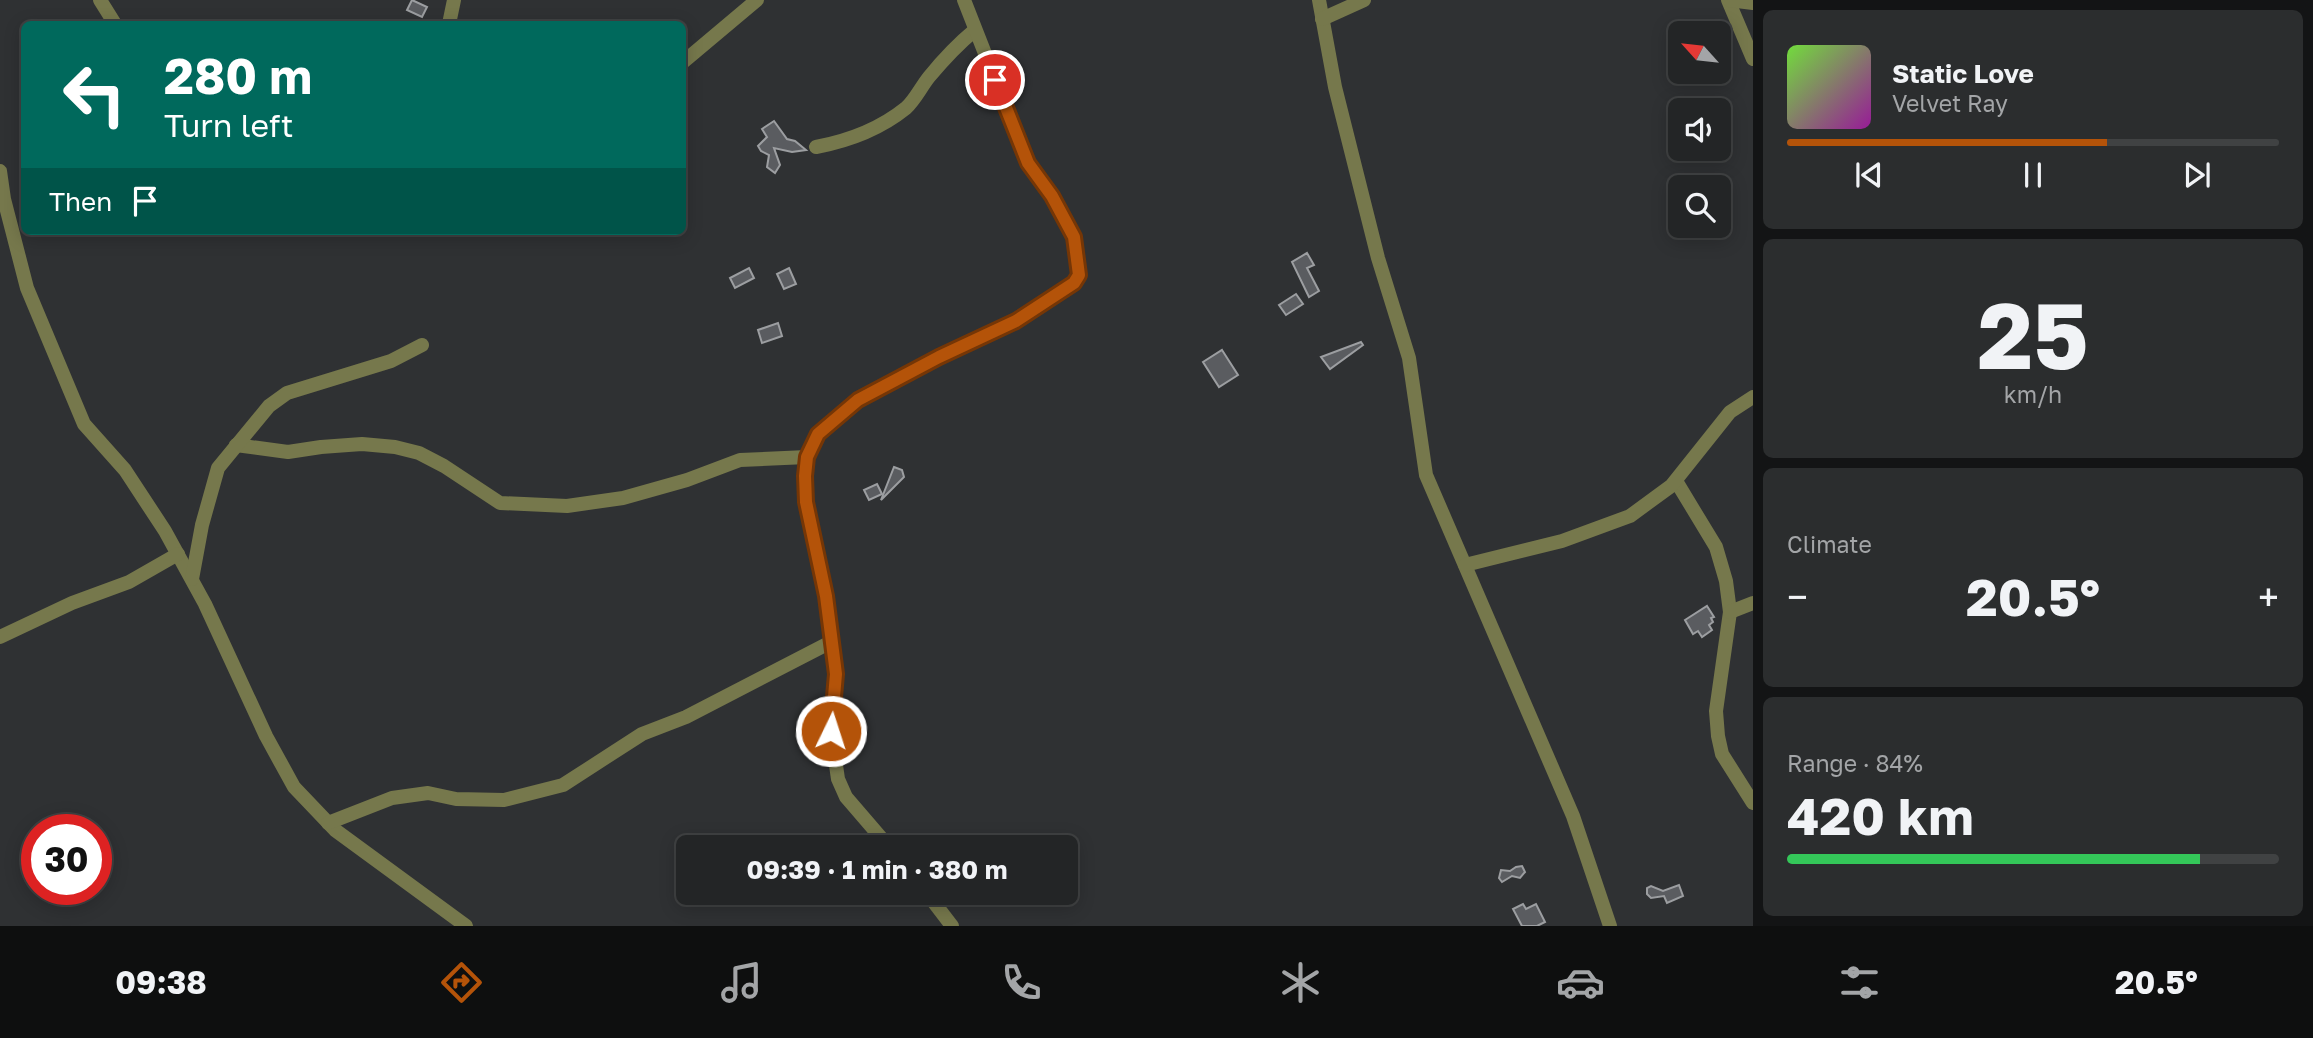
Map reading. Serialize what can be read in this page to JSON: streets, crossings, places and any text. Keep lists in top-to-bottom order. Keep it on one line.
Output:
{"north":"top left","page":{"turn":["280 m","Turn left"],"song":["Static Love","Velvet Ray"],"then":"Then","tile":[["25","km/h"],"Climate",["Range · 84%","420 km"]],"heat":["−","20.5°","+"],"limit":"30","trip":"09:39 · 1 min · 380 m","tabs":["09:38","20.5°"]}}
